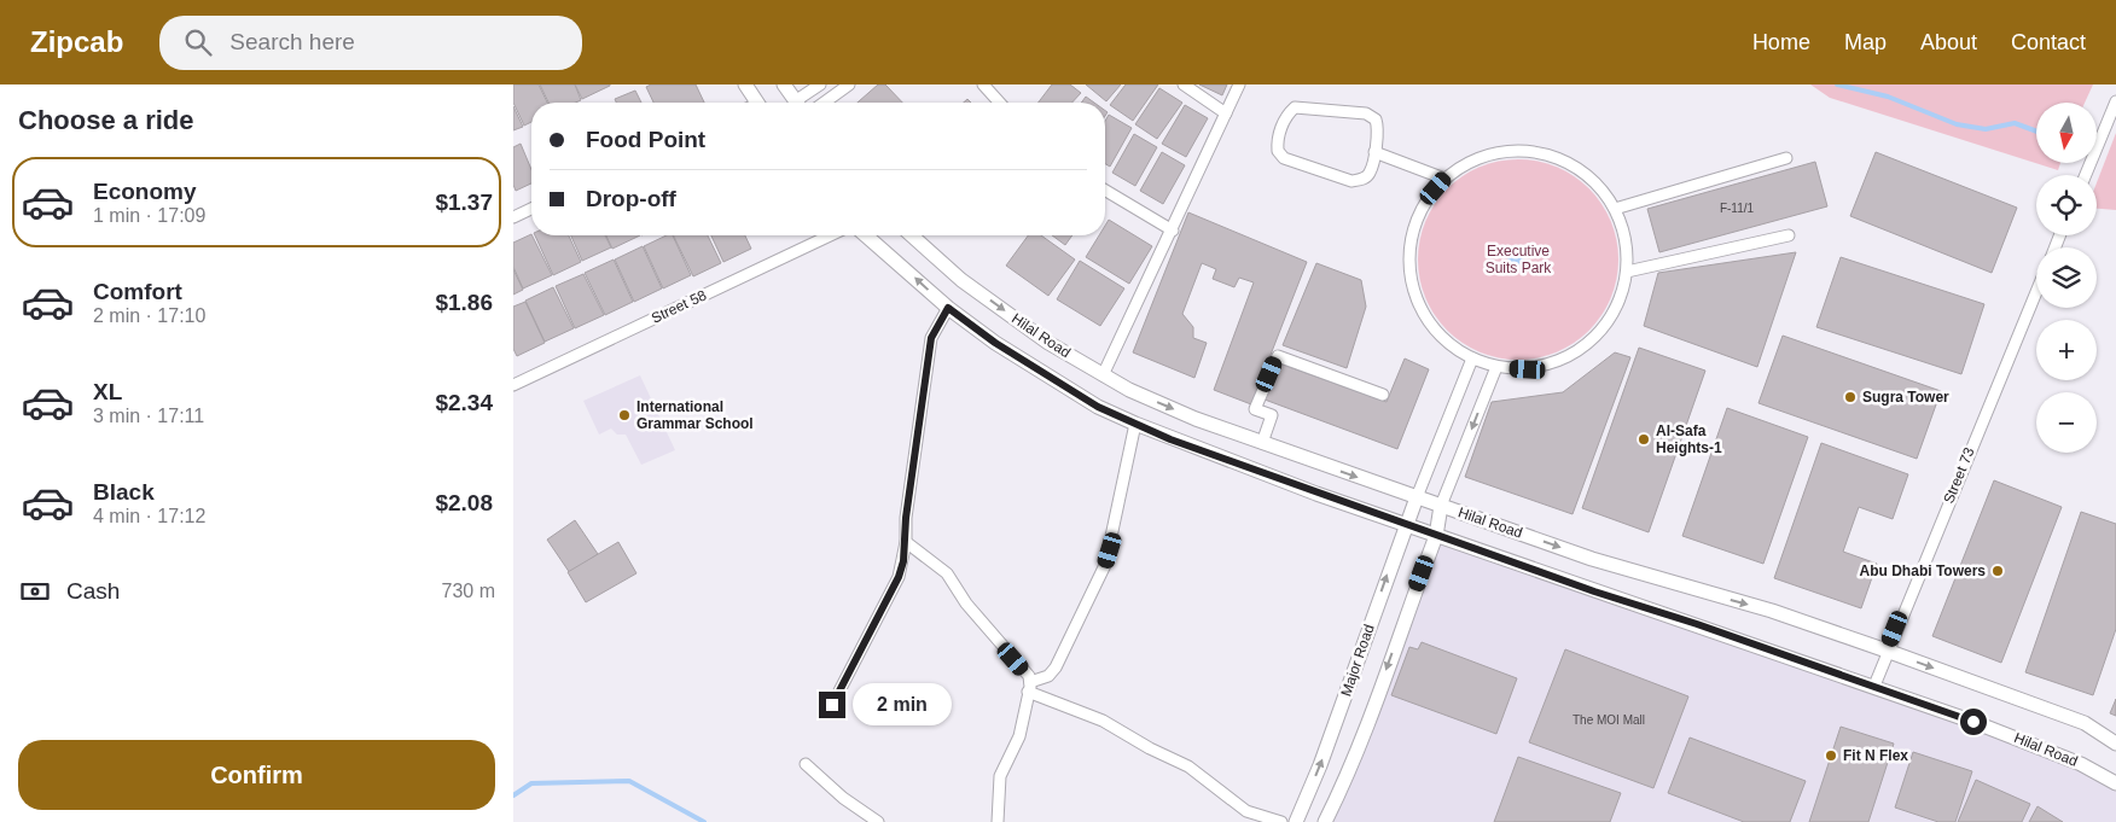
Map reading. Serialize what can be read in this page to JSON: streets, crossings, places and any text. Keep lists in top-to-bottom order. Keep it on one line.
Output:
{"streets":{"street":["Street 58","Hilal Road","Street 73","Major Road"]},"crossings":[["Hilal Road","Street 73"],["Hilal Road","Major Road"]],"parks":["Executive Suits Park"],"places":["Sugra Tower","International Grammar School","Al-Safa Heights-1","Abu Dhabi Towers","Fit N Flex"],"house_numbers":["F-11/1","The MOI Mall"],"north":"bottom","page":{"header":"Zipcab","search":"Search here","nav":["Home","Map","About","Contact"],"heading":"Choose a ride","map_buttons":["+","−"],"banner":["Food Point","Drop-off"],"list":[{"name":"Economy","note":"1 min · 17:09","value":"$1.37"},{"name":"Comfort","note":"2 min · 17:10","value":"$1.86"},{"name":"XL","note":"3 min · 17:11","value":"$2.34"},{"name":"Black","note":"4 min · 17:12","value":"$2.08"}],"pay":["Cash","730 m"],"bubble":"2 min","buttons":"Confirm"}}
